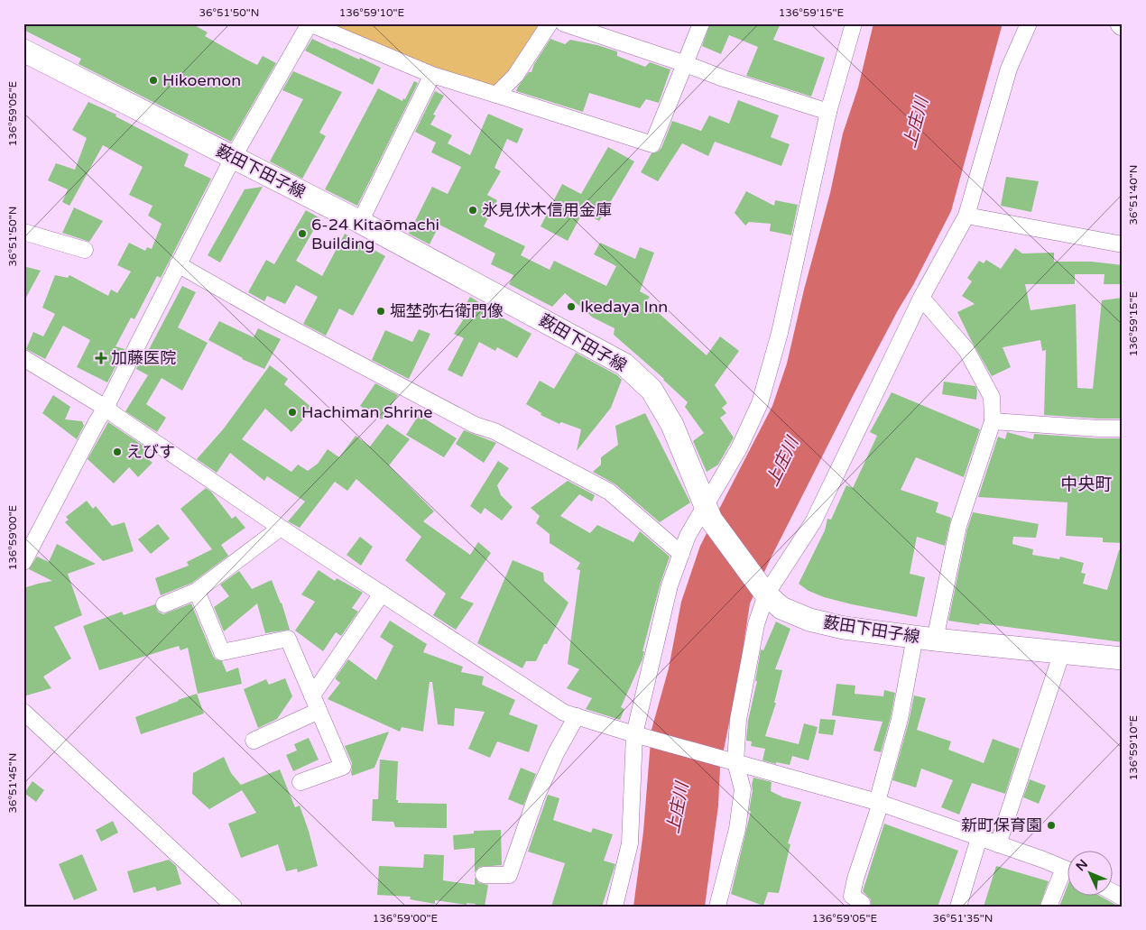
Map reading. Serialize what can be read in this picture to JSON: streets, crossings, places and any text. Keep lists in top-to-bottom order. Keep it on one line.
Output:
{"streets":{"main road":["薮田下田子線"]},"districts":["中央町"],"water":["上庄川"],"places":{"other":["Hikoemon","氷見伏木信用金庫","6-24 Kitaōmachi Building","Ikedaya Inn","堀埜弥右衛門像","Hachiman Shrine","えびす","新町保育園"],"health":["加藤医院"]},"north":"top left","coordinates":["36°51'50\"N","136°59'10\"E","136°59'15\"E","136°59'05\"E","36°51'40\"N","136°59'00\"E","36°51'45\"N","36°51'35\"N"]}
